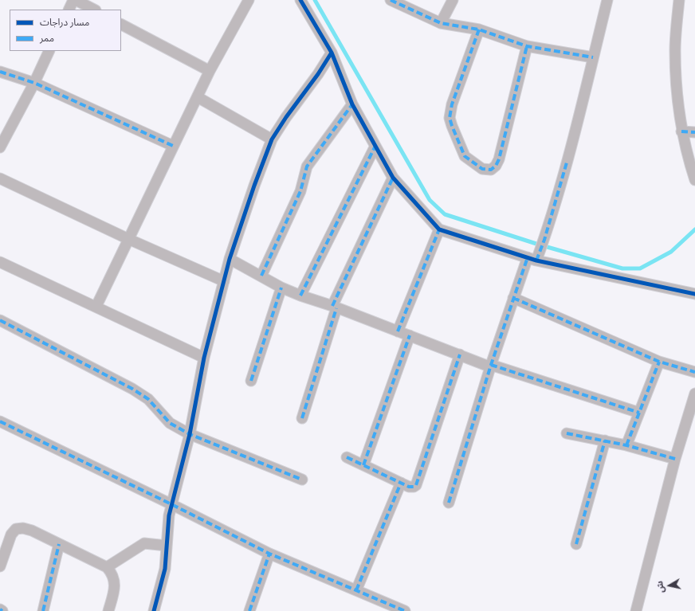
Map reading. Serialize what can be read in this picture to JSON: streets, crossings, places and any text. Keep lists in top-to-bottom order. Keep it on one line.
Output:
{"legend":["مسار دراجات","ممر"],"north":"left"}
